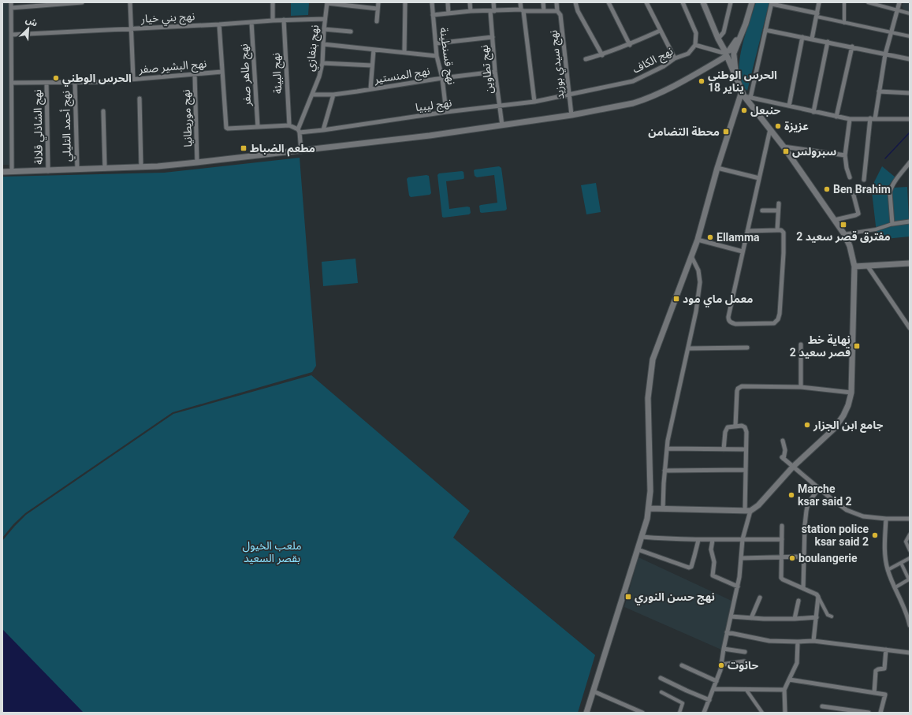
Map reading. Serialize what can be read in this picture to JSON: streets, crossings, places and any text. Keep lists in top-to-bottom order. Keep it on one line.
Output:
{"streets":{"street":["نهج بني خيار","نهج بنغازي","نهج قسنطينة","نهج الكاف","نهج سيدي بوزيد","نهج البشير صفر","نهج تطاوين","نهج البيئة","نهج طاهر صفر","نهج المنستير","نهج ليبيا","نهج موريطانيا","نهج أحمد التليلي","نهج الشاذلي قلالة"]},"crossings":[["نهج بني خيار","نهج بنغازي"],["نهج بني خيار","نهج البيئة"],["نهج بني خيار","نهج طاهر صفر"],["نهج بنغازي","نهج المنستير"],["نهج بنغازي","نهج ليبيا"],["نهج قسنطينة","نهج المنستير"],["نهج قسنطينة","نهج ليبيا"],["نهج الكاف","نهج سيدي بوزيد"],["نهج الكاف","نهج ليبيا"],["نهج سيدي بوزيد","نهج ليبيا"],["نهج البشير صفر","نهج موريطانيا"],["نهج البشير صفر","نهج أحمد التليلي"],["نهج البشير صفر","نهج الشاذلي قلالة"],["نهج تطاوين","نهج المنستير"],["نهج تطاوين","نهج ليبيا"]],"parks":["ملعب الخيول بقصر السعيد"],"places":{"other":["الحرس الوطني","الحرس الوطني 18 يناير","حنبعل","عزيزة","Ben Brahim","Ellamma","جامع ابن الجزار","Marche ksar said 2","station police ksar said 2","boulangerie","حانوت"],"transit":["محطة التضامن","مطعم الضباط","سبرولس","مفترق قصر سعيد 2","معمل ماي مود","نهاية خط قصر سعيد 2","نهج حسن النوري"]},"north":"top right"}
